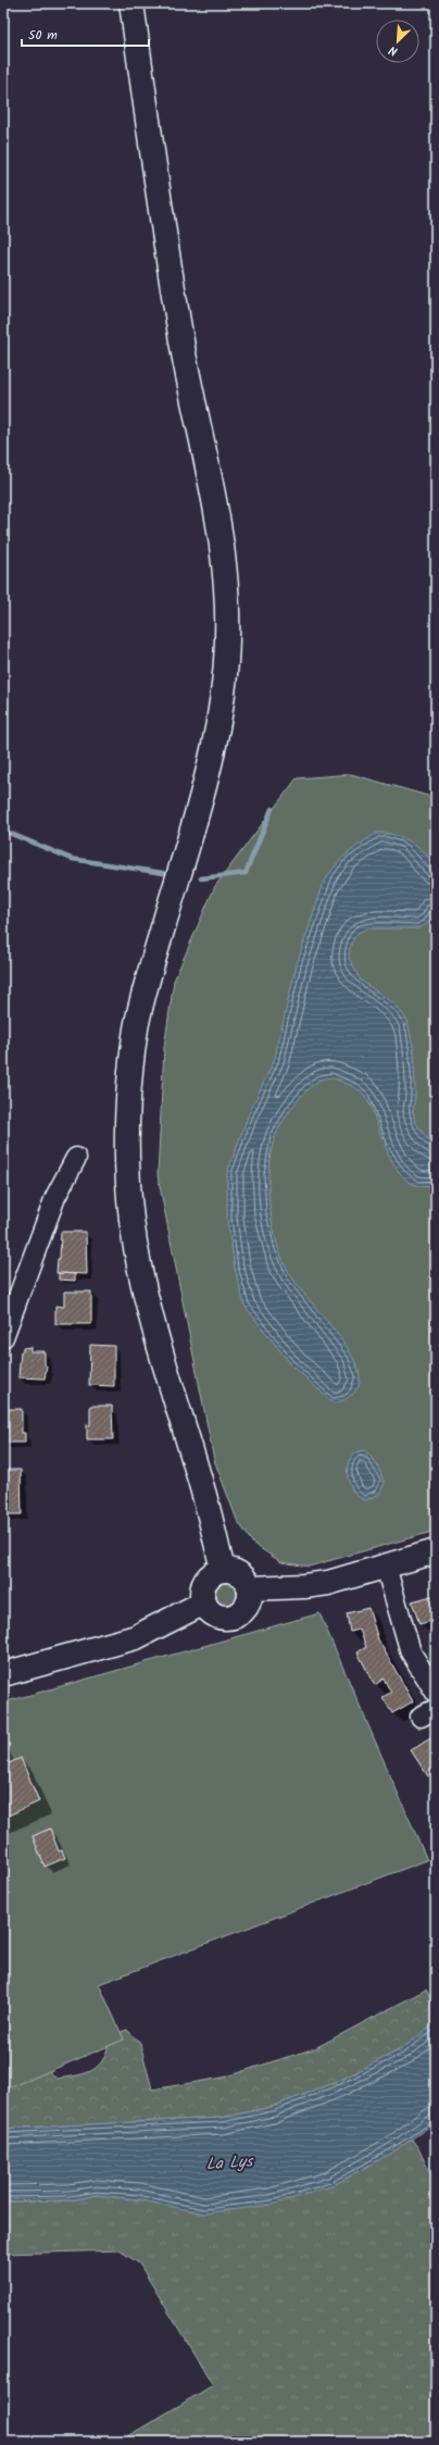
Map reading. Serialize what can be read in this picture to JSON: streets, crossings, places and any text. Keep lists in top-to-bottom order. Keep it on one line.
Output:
{"water":["La Lys"],"scale_bar":"50 m","north":"bottom left"}
